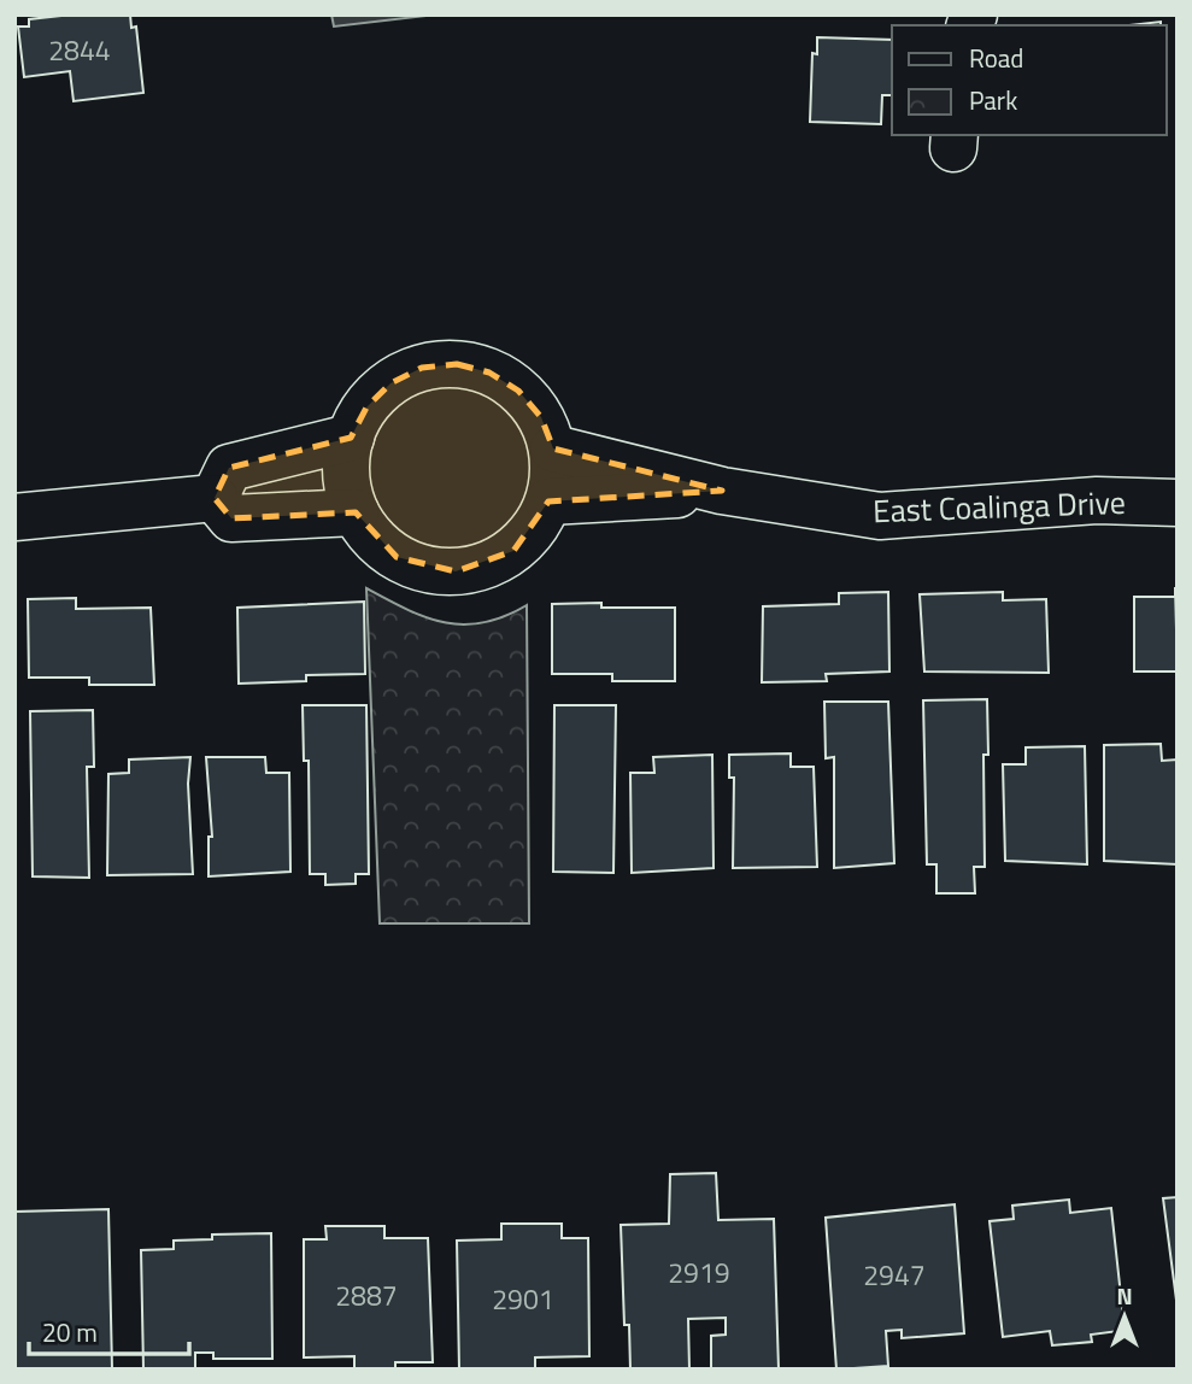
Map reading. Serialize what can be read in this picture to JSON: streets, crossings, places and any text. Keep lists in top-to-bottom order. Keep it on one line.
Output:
{"streets":{"street":["East Coalinga Drive"]},"house_numbers":["2844","2919","2947","2887","2901"],"legend":["Road","Park"],"scale_bar":"20 m","north":"top"}
